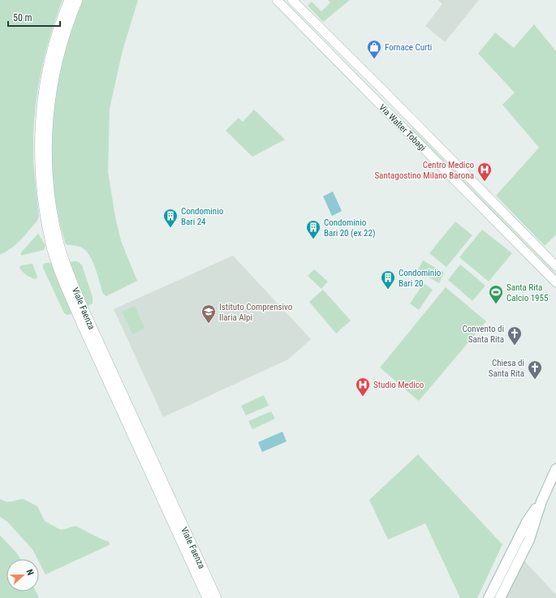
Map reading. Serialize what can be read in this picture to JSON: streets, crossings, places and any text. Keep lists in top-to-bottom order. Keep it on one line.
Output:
{"streets":{"street":["Via Walter Tobagi","Viale Faenza"]},"places":{"shop":["Fornace Curti"],"hospital":["Centro Medico Santagostino Milano Barona","Studio Medico"],"building":["Condominio Bari 24","Condominio Bari 20 (ex 22)","Condominio Bari 20"],"sports":["Santa Rita Calcio 1955"],"school or university":["Istituto Comprensivo Ilaria Alpi"],"church":["Convento di Santa Rita","Chiesa di Santa Rita"]},"scale_bar":"50 m","north":"right"}
